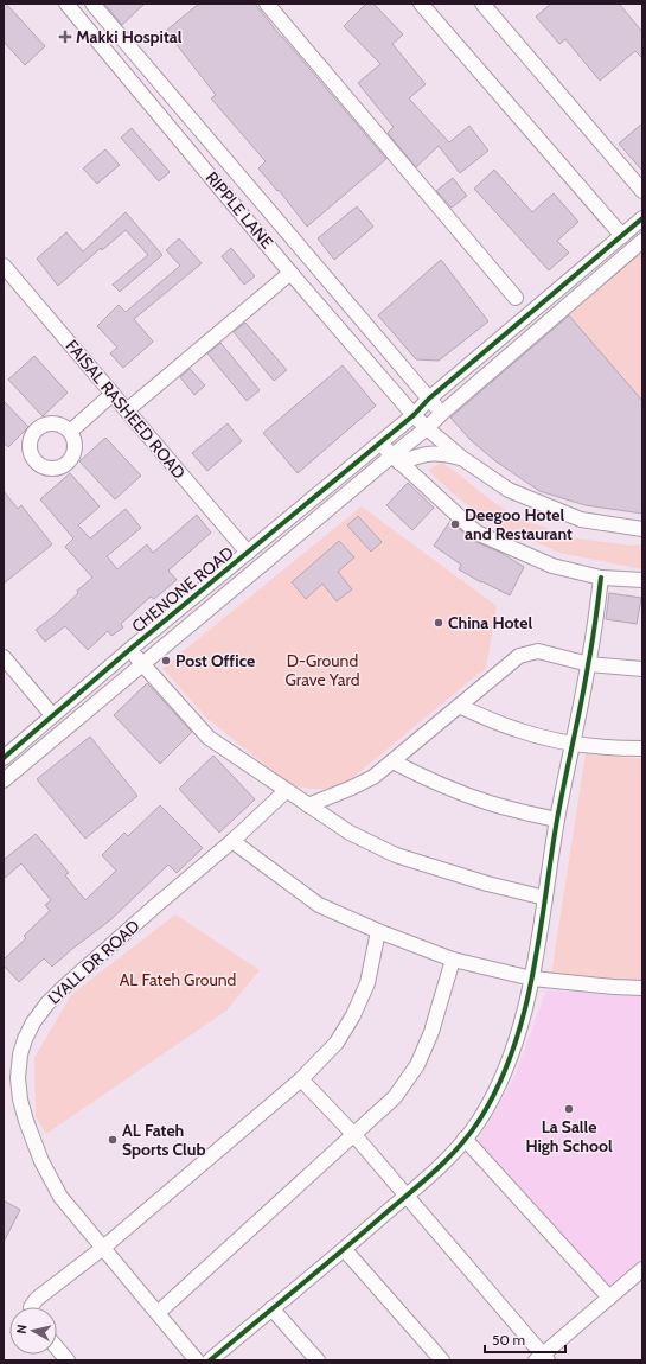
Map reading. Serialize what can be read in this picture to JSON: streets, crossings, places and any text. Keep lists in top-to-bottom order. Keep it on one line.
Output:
{"streets":{"street":["RIPPLE LANE","FAISAL RASHEED ROAD","CHENONE ROAD","LYALL DR ROAD"]},"crossings":[["RIPPLE LANE","CHENONE ROAD"],["FAISAL RASHEED ROAD","CHENONE ROAD"]],"parks":["D-Ground Grave Yard","AL Fateh Ground"],"places":{"health":["Makki Hospital"],"other":["Deegoo Hotel and Restaurant","China Hotel","Post Office","La Salle High School","AL Fateh Sports Club"]},"scale_bar":"50 m","north":"left"}
